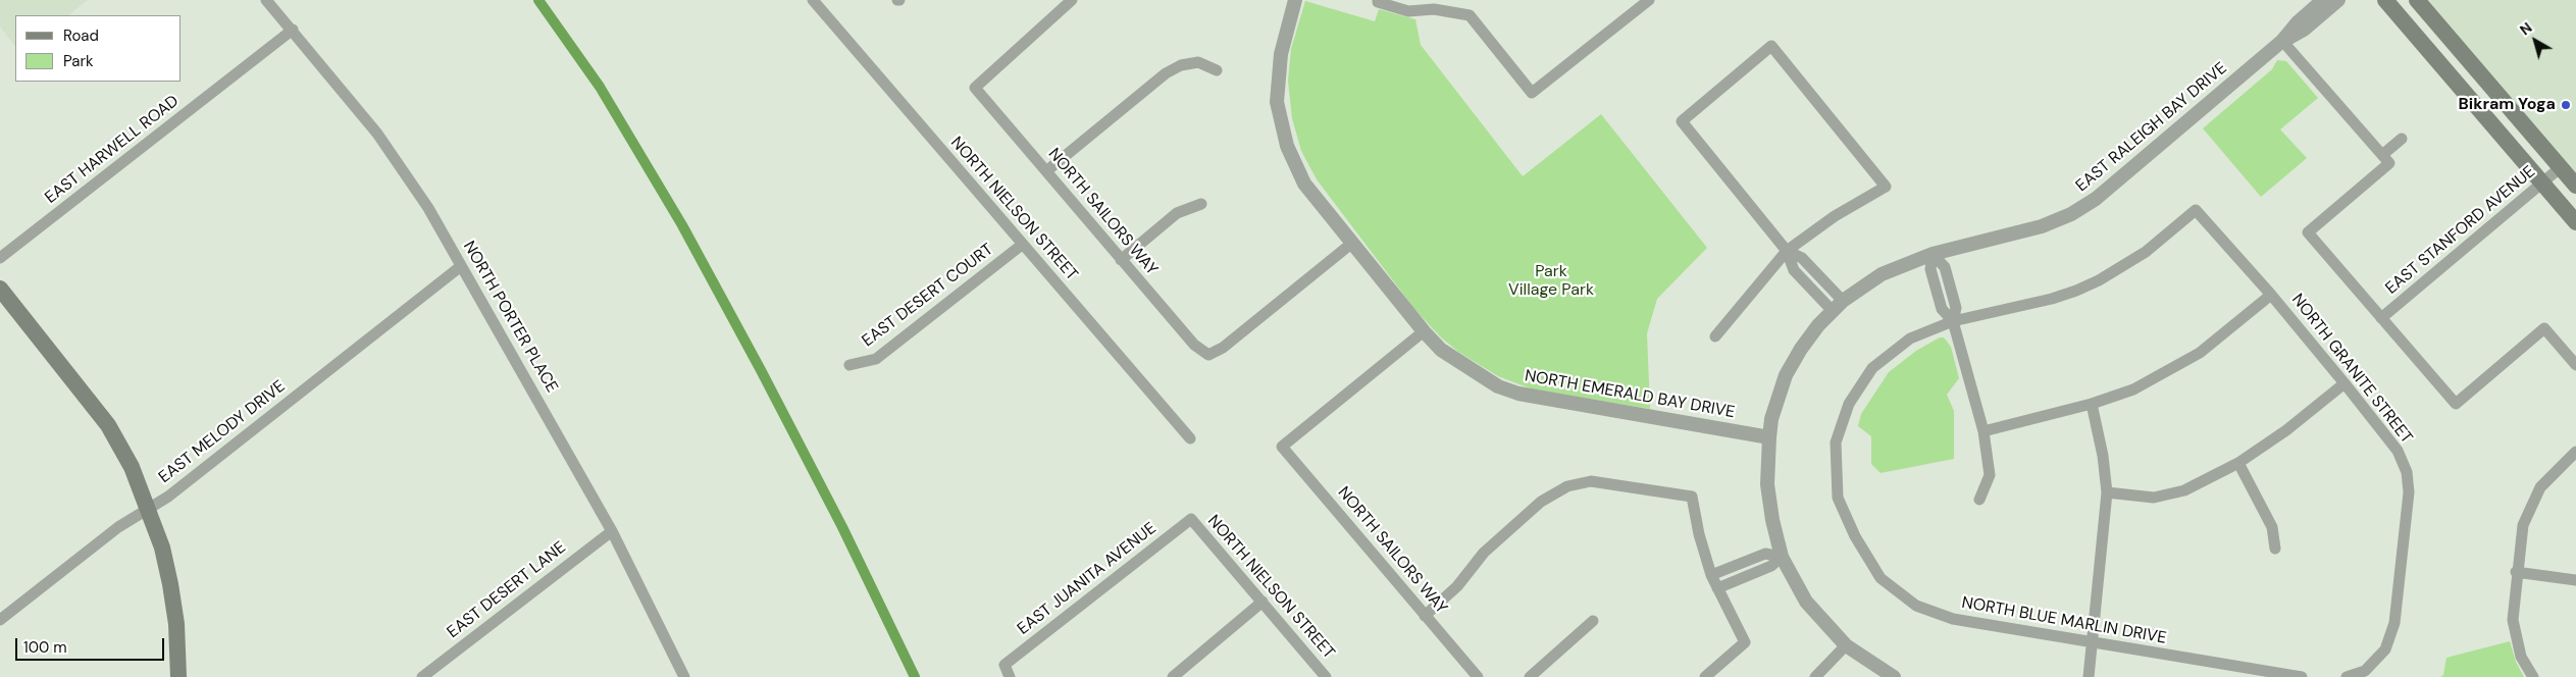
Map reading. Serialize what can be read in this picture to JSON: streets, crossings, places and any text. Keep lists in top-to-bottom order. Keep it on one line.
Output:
{"streets":{"street":["EAST RALEIGH BAY DRIVE","EAST HARWELL ROAD","NORTH NIELSON STREET","NORTH SAILORS WAY","EAST STANFORD AVENUE","EAST DESERT COURT","NORTH PORTER PLACE","NORTH GRANITE STREET","NORTH EMERALD BAY DRIVE","EAST MELODY DRIVE","EAST JUANITA AVENUE","EAST DESERT LANE","NORTH BLUE MARLIN DRIVE"]},"crossings":[["EAST RALEIGH BAY DRIVE","NORTH EMERALD BAY DRIVE"],["EAST HARWELL ROAD","NORTH PORTER PLACE"],["NORTH NIELSON STREET","EAST DESERT COURT"],["NORTH NIELSON STREET","EAST JUANITA AVENUE"],["NORTH SAILORS WAY","NORTH EMERALD BAY DRIVE"],["NORTH PORTER PLACE","EAST MELODY DRIVE"],["NORTH PORTER PLACE","EAST DESERT LANE"],["NORTH GRANITE STREET","NORTH BLUE MARLIN DRIVE"]],"parks":["Park Village Park"],"places":["Bikram Yoga"],"legend":["Road","Park"],"scale_bar":"100 m","north":"top left"}
